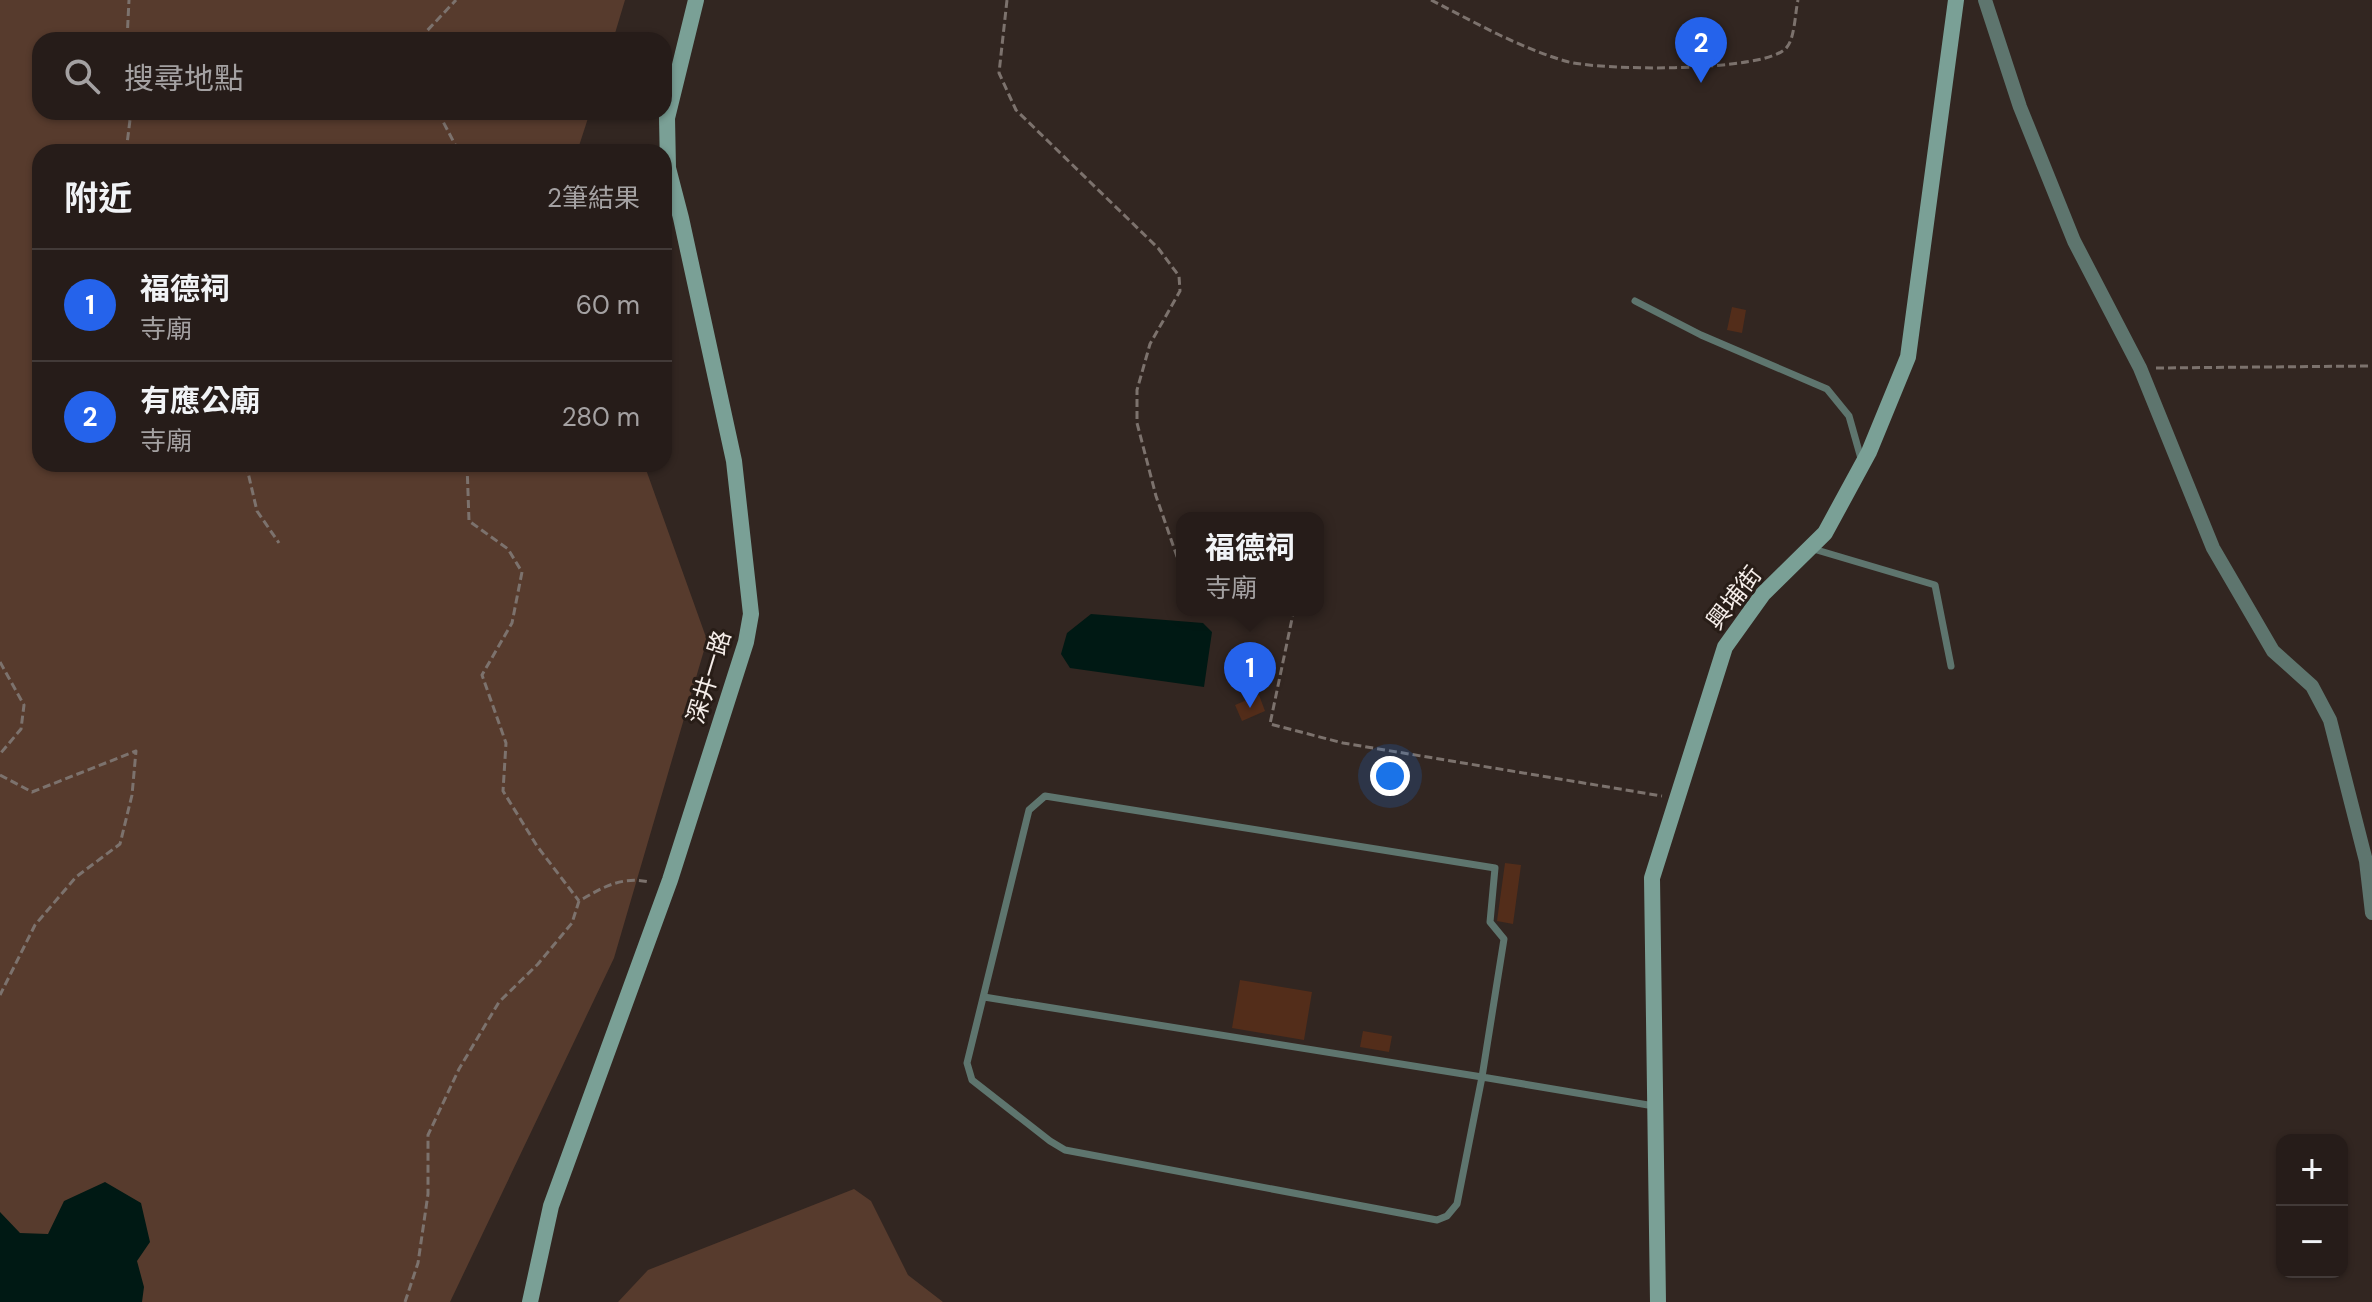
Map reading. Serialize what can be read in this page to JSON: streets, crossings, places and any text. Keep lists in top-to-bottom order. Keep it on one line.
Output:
{"streets":{"street":["興埔街","深井一路"]},"page":{"pins":["2","1"],"search":"搜尋地點","heading":["附近","2筆結果"],"list":[{"mark":"1","name":"福德祠","note":"寺廟","value":"60 m"},{"mark":"2","name":"有應公廟","note":"寺廟","value":"280 m"}],"popup":["福德祠","寺廟"],"map_buttons":["+","−"]}}
